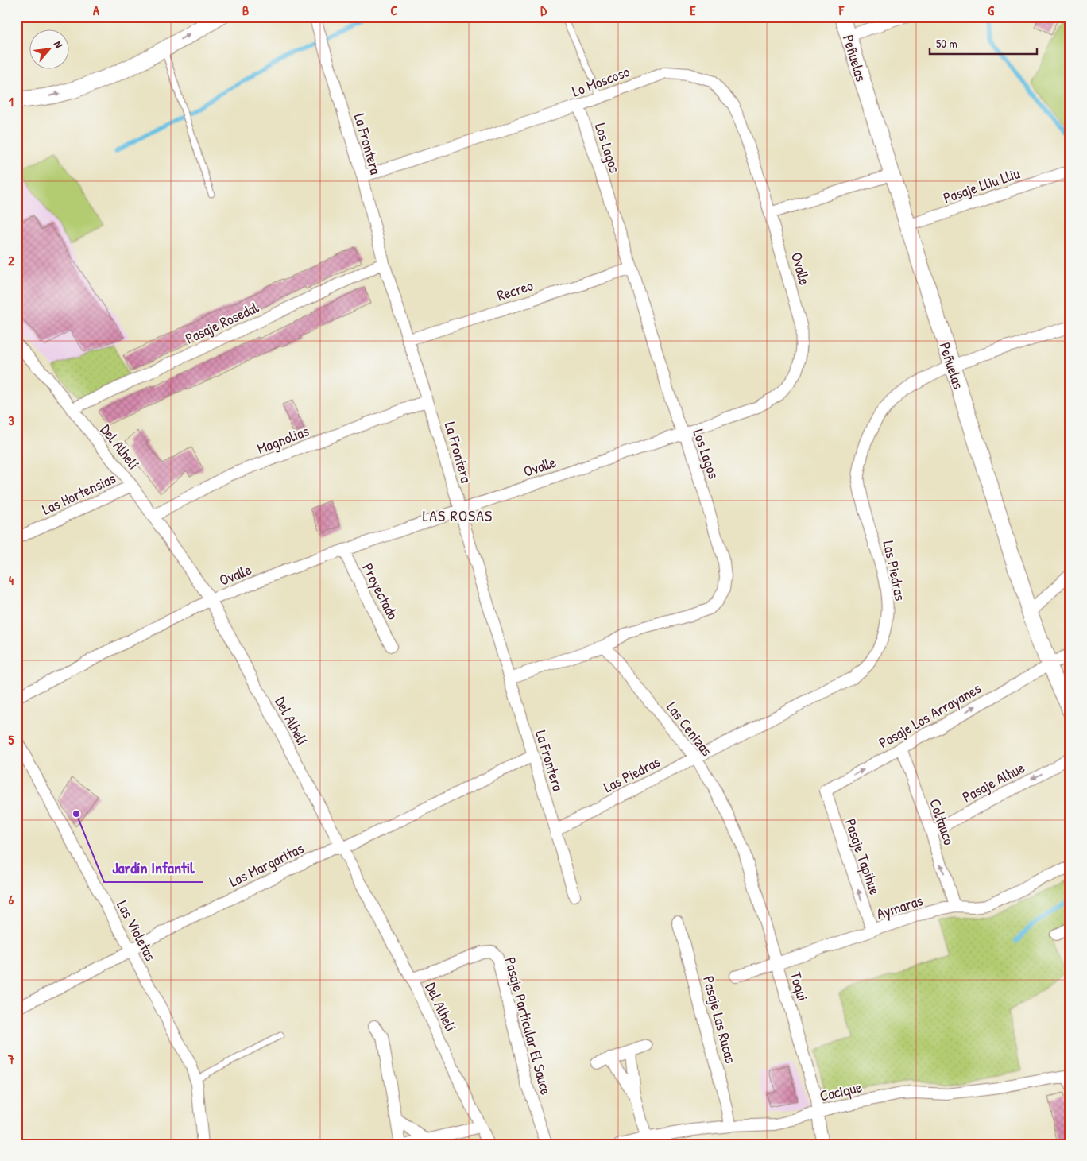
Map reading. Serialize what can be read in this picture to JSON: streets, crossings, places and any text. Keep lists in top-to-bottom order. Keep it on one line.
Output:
{"streets":{"street":["Peñuelas","Lo Moscoso","La Frontera","Los Lagos","Pasaje Lliu Lliu","Ovalle","Recreo","Pasaje Rosedal","Magnolias","Del Alhelí","Las Hortensias","Las Piedras","Proyectado","Pasaje Los Arrayanes","Las Cenizas","Pasaje Alhue","Coltauco","Pasaje Tapihue","Las Margaritas","Aymaras","Las Violetas","Toqui","Pasaje Las Rucas","Pasaje Particular El Sauce","Cacique"]},"crossings":[["Peñuelas","Pasaje Lliu Lliu"],["Peñuelas","Las Piedras"],["Peñuelas","Pasaje Los Arrayanes"],["Lo Moscoso","La Frontera"],["Lo Moscoso","Los Lagos"],["Lo Moscoso","Ovalle"],["La Frontera","Los Lagos"],["La Frontera","Ovalle"],["La Frontera","Recreo"],["La Frontera","Pasaje Rosedal"],["La Frontera","Magnolias"],["La Frontera","Las Piedras"],["La Frontera","Las Margaritas"],["Los Lagos","Ovalle"],["Los Lagos","Recreo"],["Los Lagos","Las Cenizas"],["Ovalle","Del Alhelí"],["Ovalle","Proyectado"],["Pasaje Rosedal","Del Alhelí"],["Magnolias","Del Alhelí"],["Del Alhelí","Las Hortensias"],["Del Alhelí","Las Margaritas"],["Del Alhelí","Pasaje Particular El Sauce"],["Las Piedras","Las Cenizas"],["Pasaje Los Arrayanes","Coltauco"],["Pasaje Los Arrayanes","Pasaje Tapihue"],["Las Cenizas","Toqui"],["Pasaje Alhue","Coltauco"],["Coltauco","Aymaras"],["Pasaje Tapihue","Aymaras"],["Las Margaritas","Las Violetas"],["Aymaras","Toqui"],["Toqui","Cacique"],["Pasaje Las Rucas","Cacique"]],"one_way":["Pasaje Los Arrayanes","Pasaje Alhue","Coltauco","Pasaje Tapihue"],"districts":["LAS ROSAS"],"places":["Jardín Infantil"],"scale_bar":"50 m","north":"top right","grid":{"columns":["A","B","C","D","E","F","G"],"rows":["1","2","3","4","5","6","7"]}}
